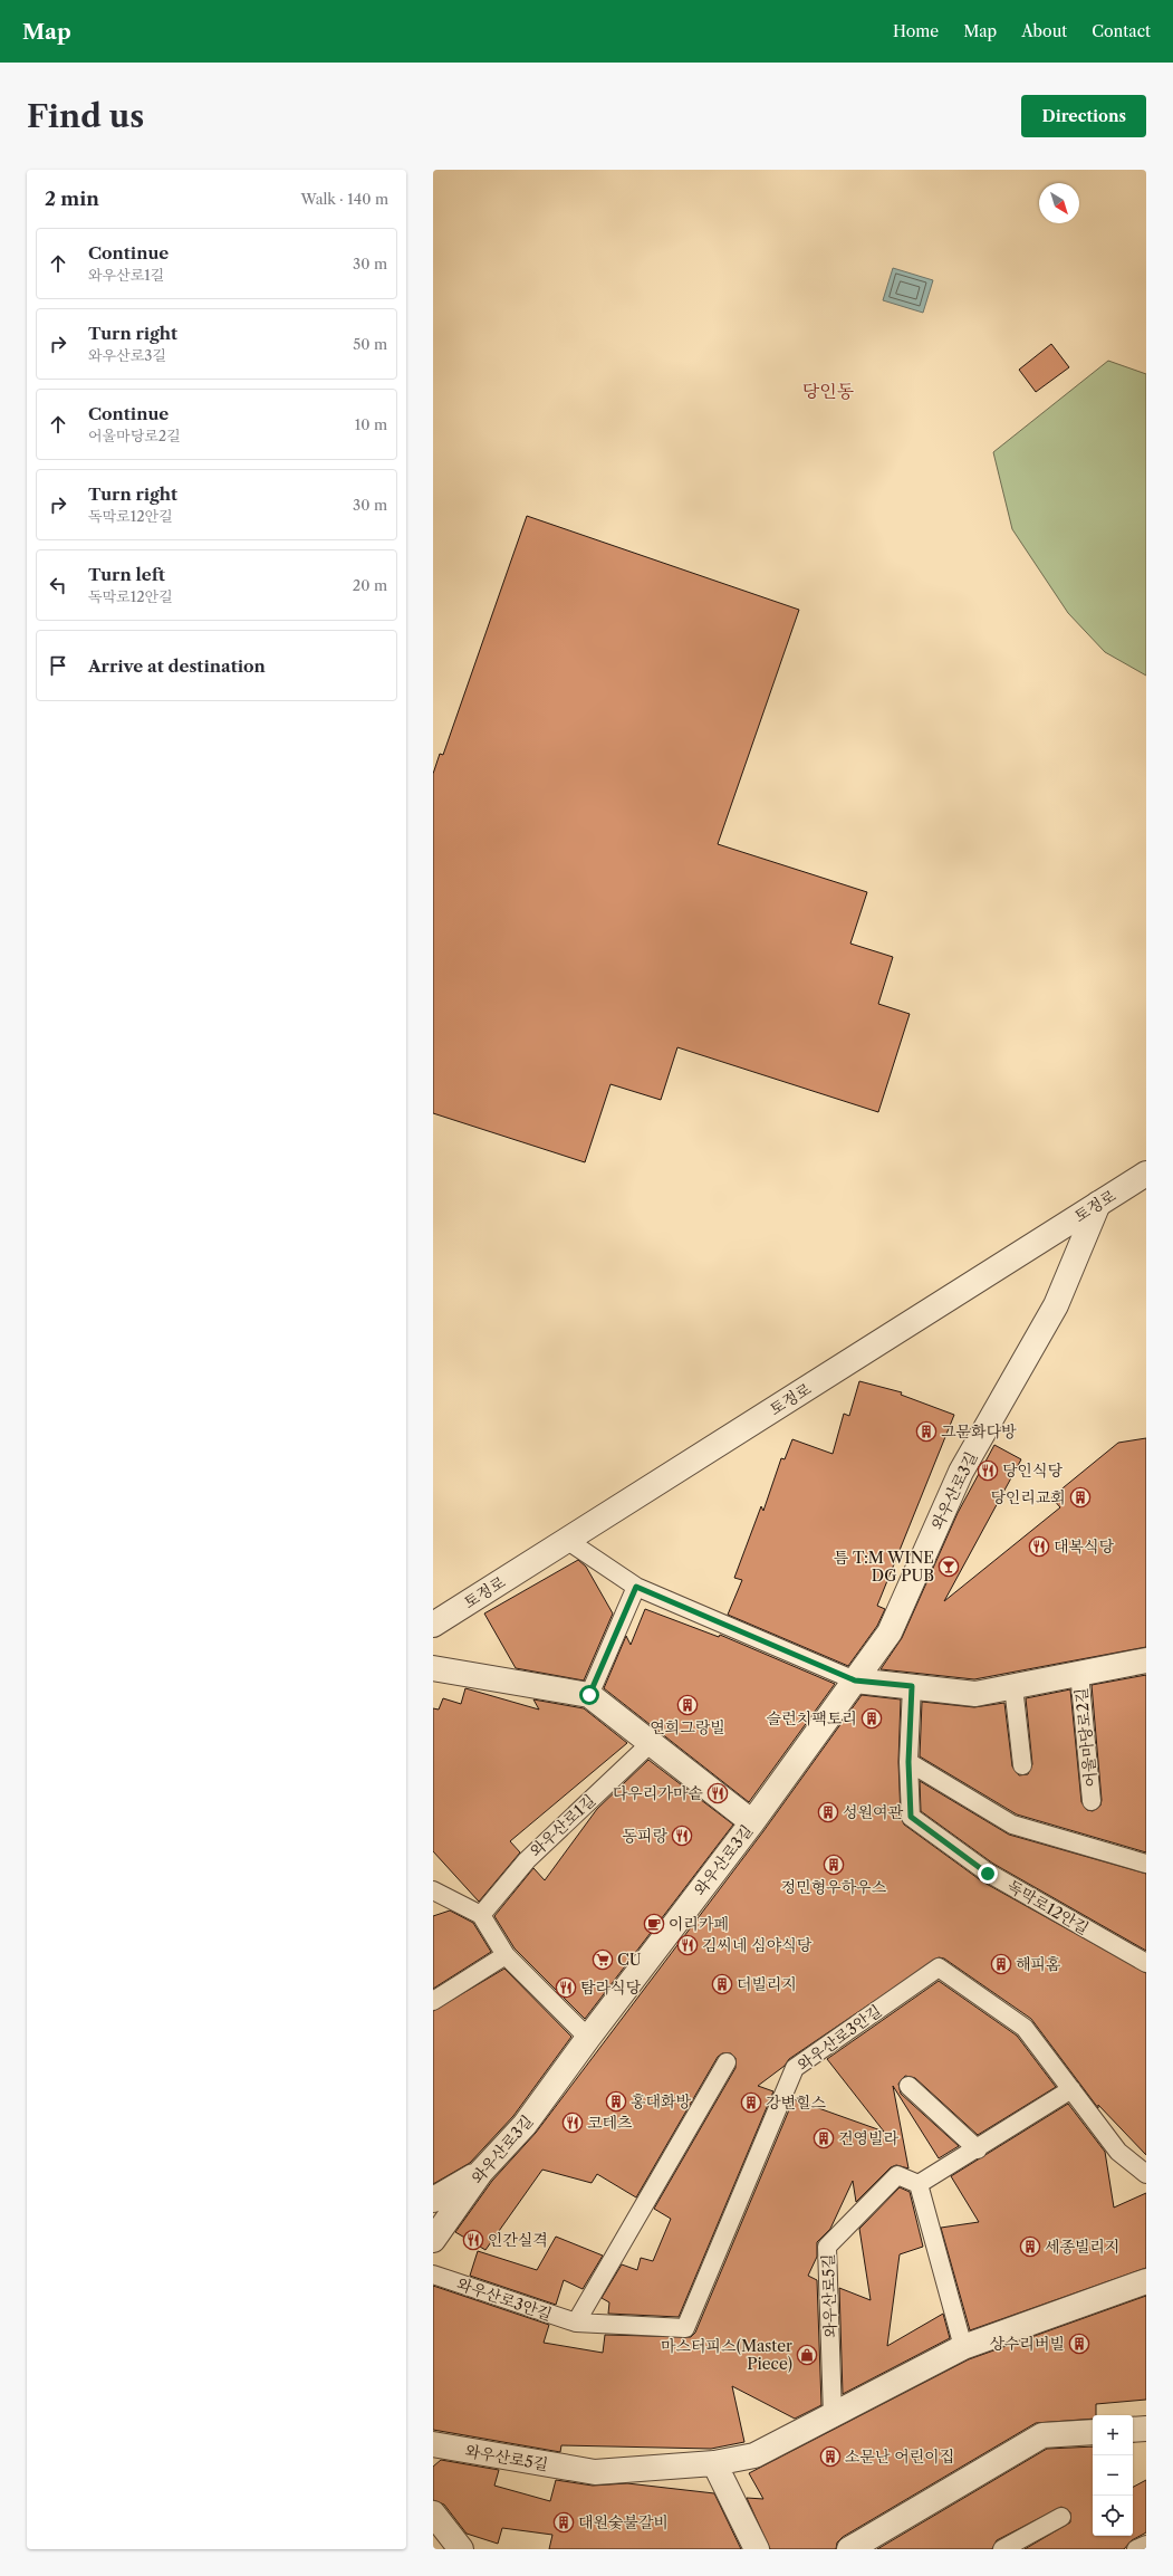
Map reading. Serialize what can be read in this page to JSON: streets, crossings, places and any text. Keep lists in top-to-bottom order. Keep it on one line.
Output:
{"streets":{"street":["토정로","와우산로3길","어울마당로2길","와우산로5길"],"lane":["와우산로1길","독막로12안길","와우산로3안길"]},"crossings":[["토정로","와우산로3길"],["와우산로3길","어울마당로2길"],["어울마당로2길","독막로12안길"]],"districts":["당인동"],"places":{"building":["그문화다방","당인리교회","연희그랑빌","슬런치팩토리","성원여관","정민형우하우스","해피홈","더빌리지","홍대화방","강변힐스","건영빌라","세종빌리지","상수리버빌","소문난 어린이집","대원숯불갈비"],"restaurant":["당인식당","대복식당","다우리가마솥","동피랑","김씨네 심야식당","탐라식당","코테츠","인간실격"],"bar":["틈 T:M WINE DG PUB"],"cafe":["이리카페"],"supermarket":["CU"],"shop":["마스터피스(Master Piece)"]},"north":"bottom right","page":{"header":"Map","nav":["Home","Map","About","Contact"],"buttons":"Directions","title":"Find us","heading":["2 min","Walk · 140 m"],"list":[["Continue","와우산로1길","30 m"],["Turn right","와우산로3길","50 m"],["Continue","어울마당로2길","10 m"],["Turn right","독막로12안길","30 m"],["Turn left","독막로12안길","20 m"],"Arrive at destination"],"map_buttons":["+","−"]}}
